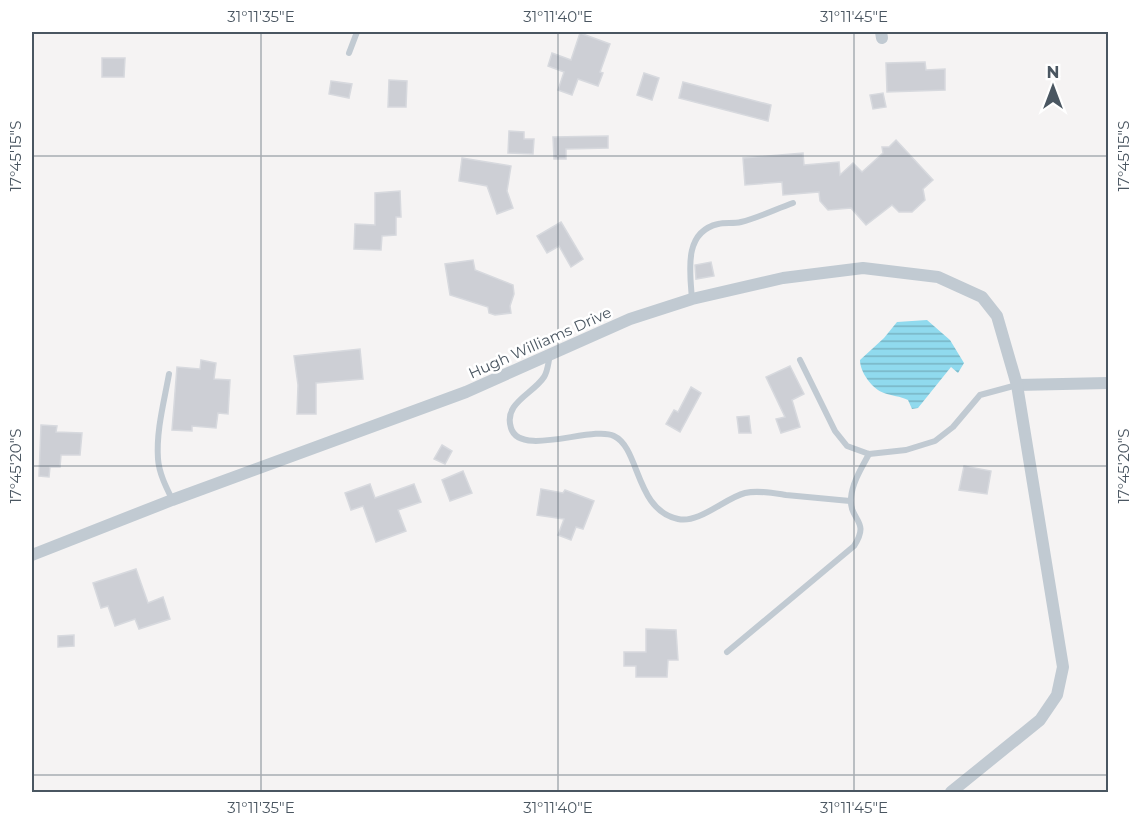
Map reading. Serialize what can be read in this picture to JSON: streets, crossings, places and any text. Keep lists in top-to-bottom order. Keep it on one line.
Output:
{"streets":{"street":["Hugh Williams Drive"]},"north":"top","coordinates":["31°11'35\"E","31°11'40\"E","31°11'45\"E","17°45'15\"S","17°45'20\"S"]}
